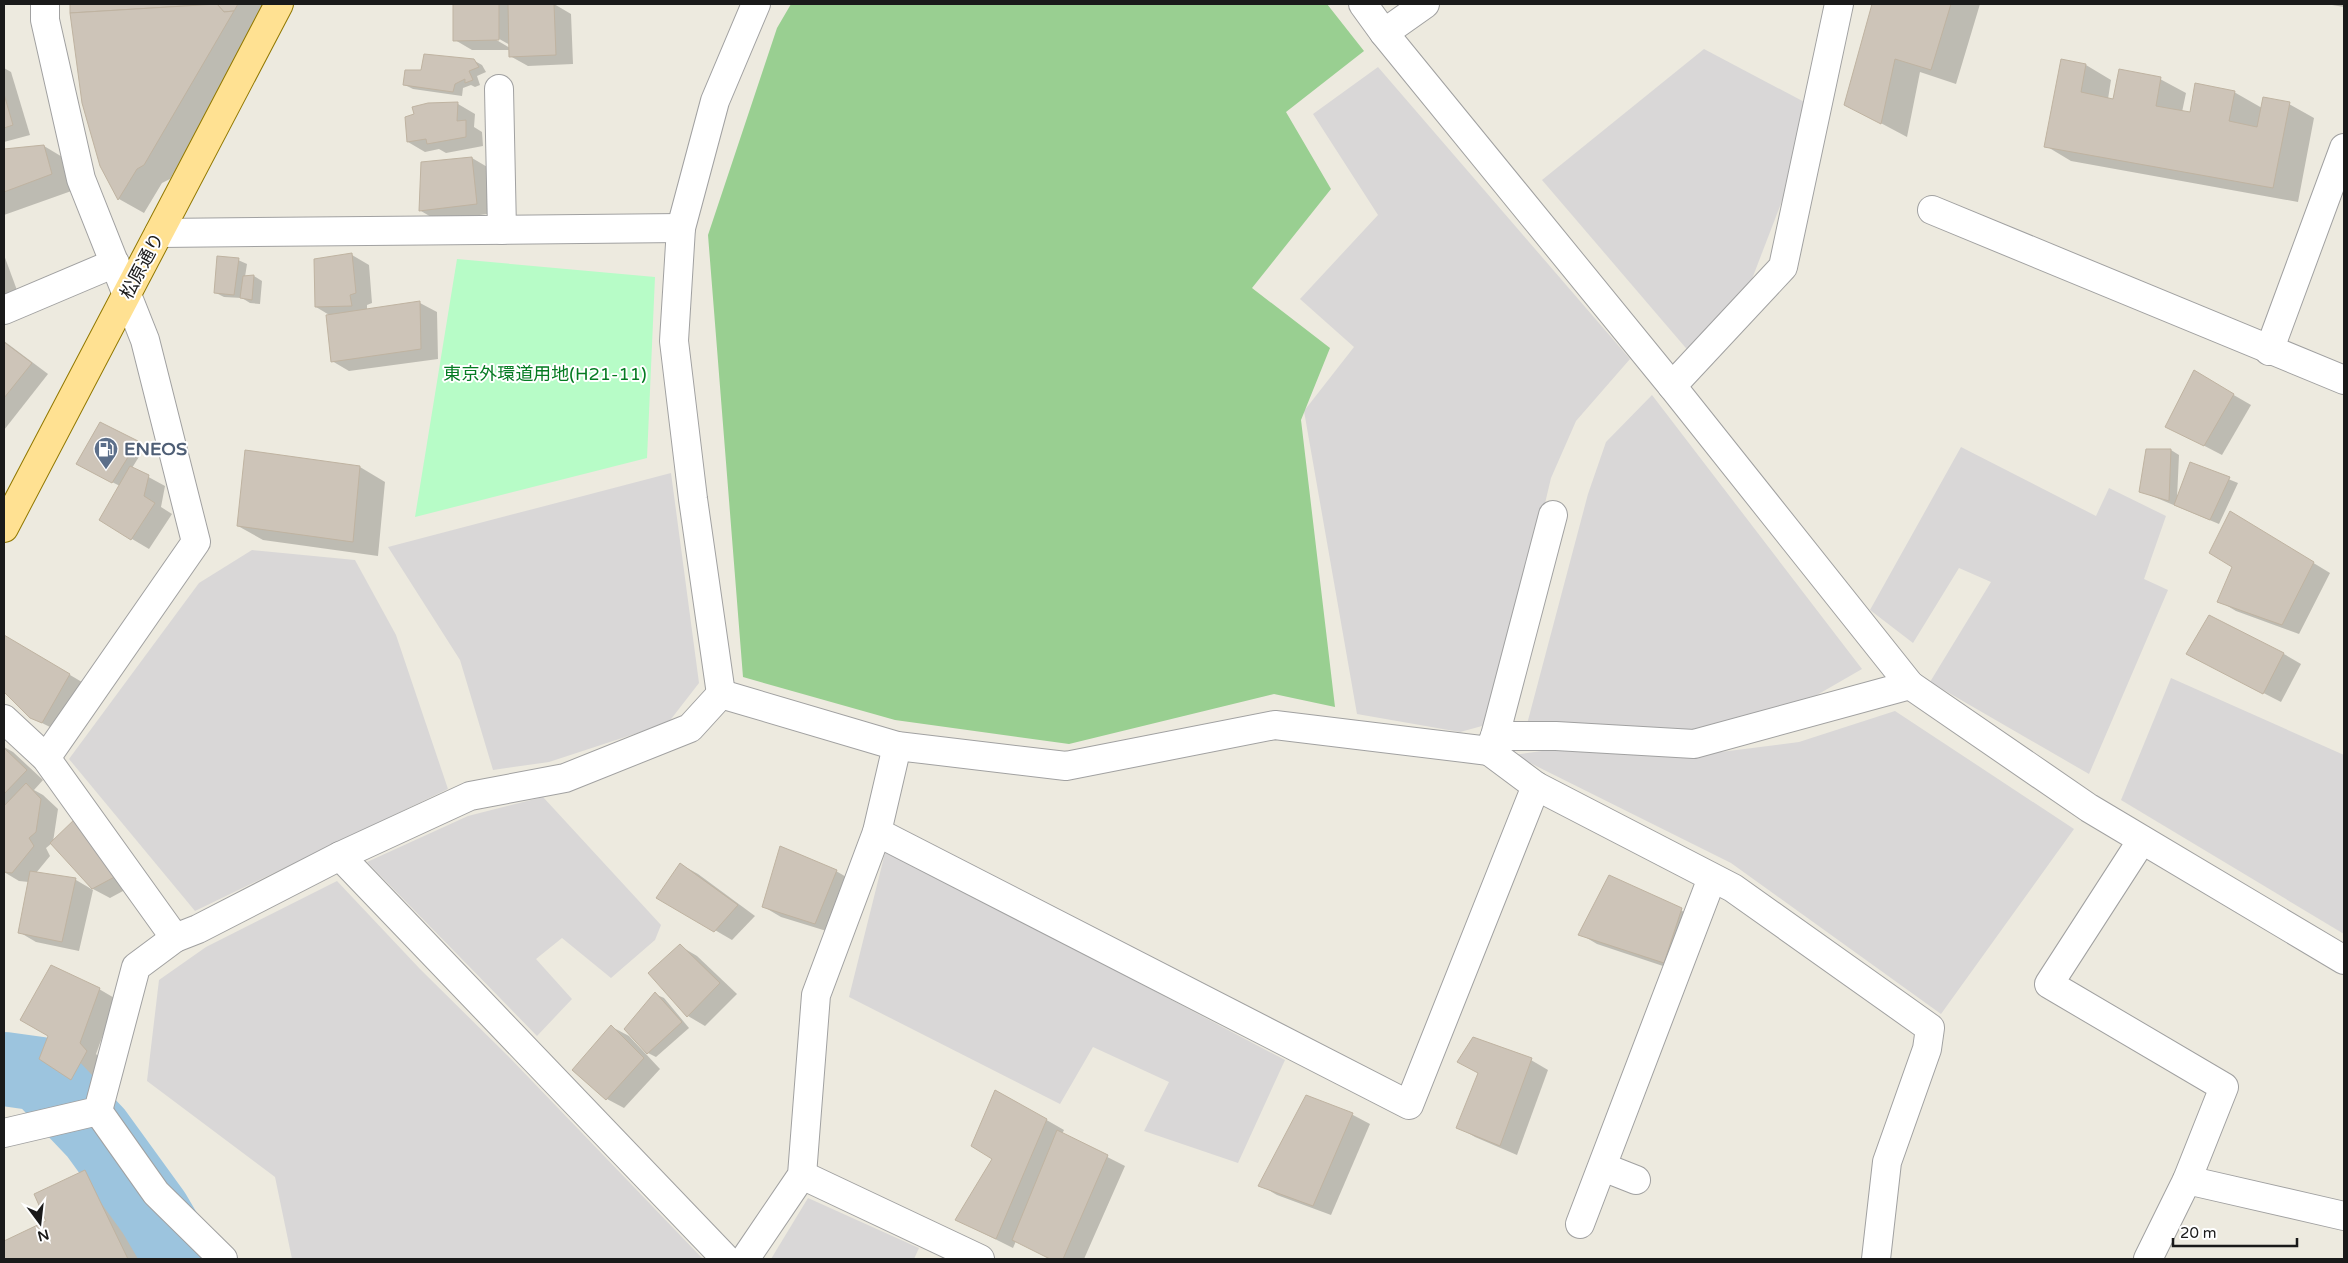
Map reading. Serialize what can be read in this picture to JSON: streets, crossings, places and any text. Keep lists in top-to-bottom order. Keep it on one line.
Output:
{"streets":{"main road":["松原通り"]},"parks":["東京外環道用地(H21-11)"],"places":{"fuel station":["ENEOS"]},"scale_bar":"20 m","north":"bottom"}
